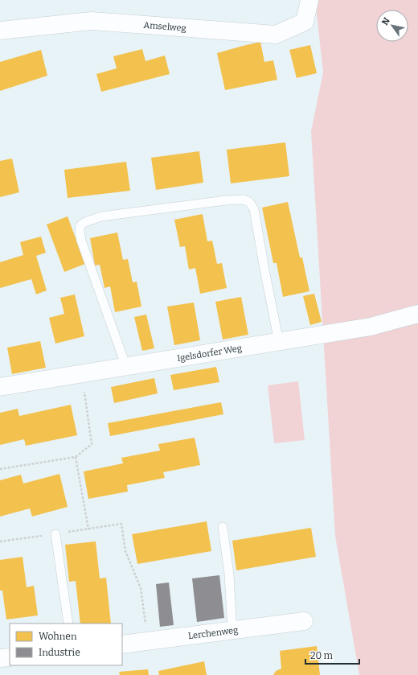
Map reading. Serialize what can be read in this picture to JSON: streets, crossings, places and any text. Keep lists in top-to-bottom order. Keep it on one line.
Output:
{"streets":{"street":["Amselweg","Igelsdorfer Weg","Lerchenweg"]},"legend":["Wohnen","Industrie"],"scale_bar":"20 m","north":"top left"}
